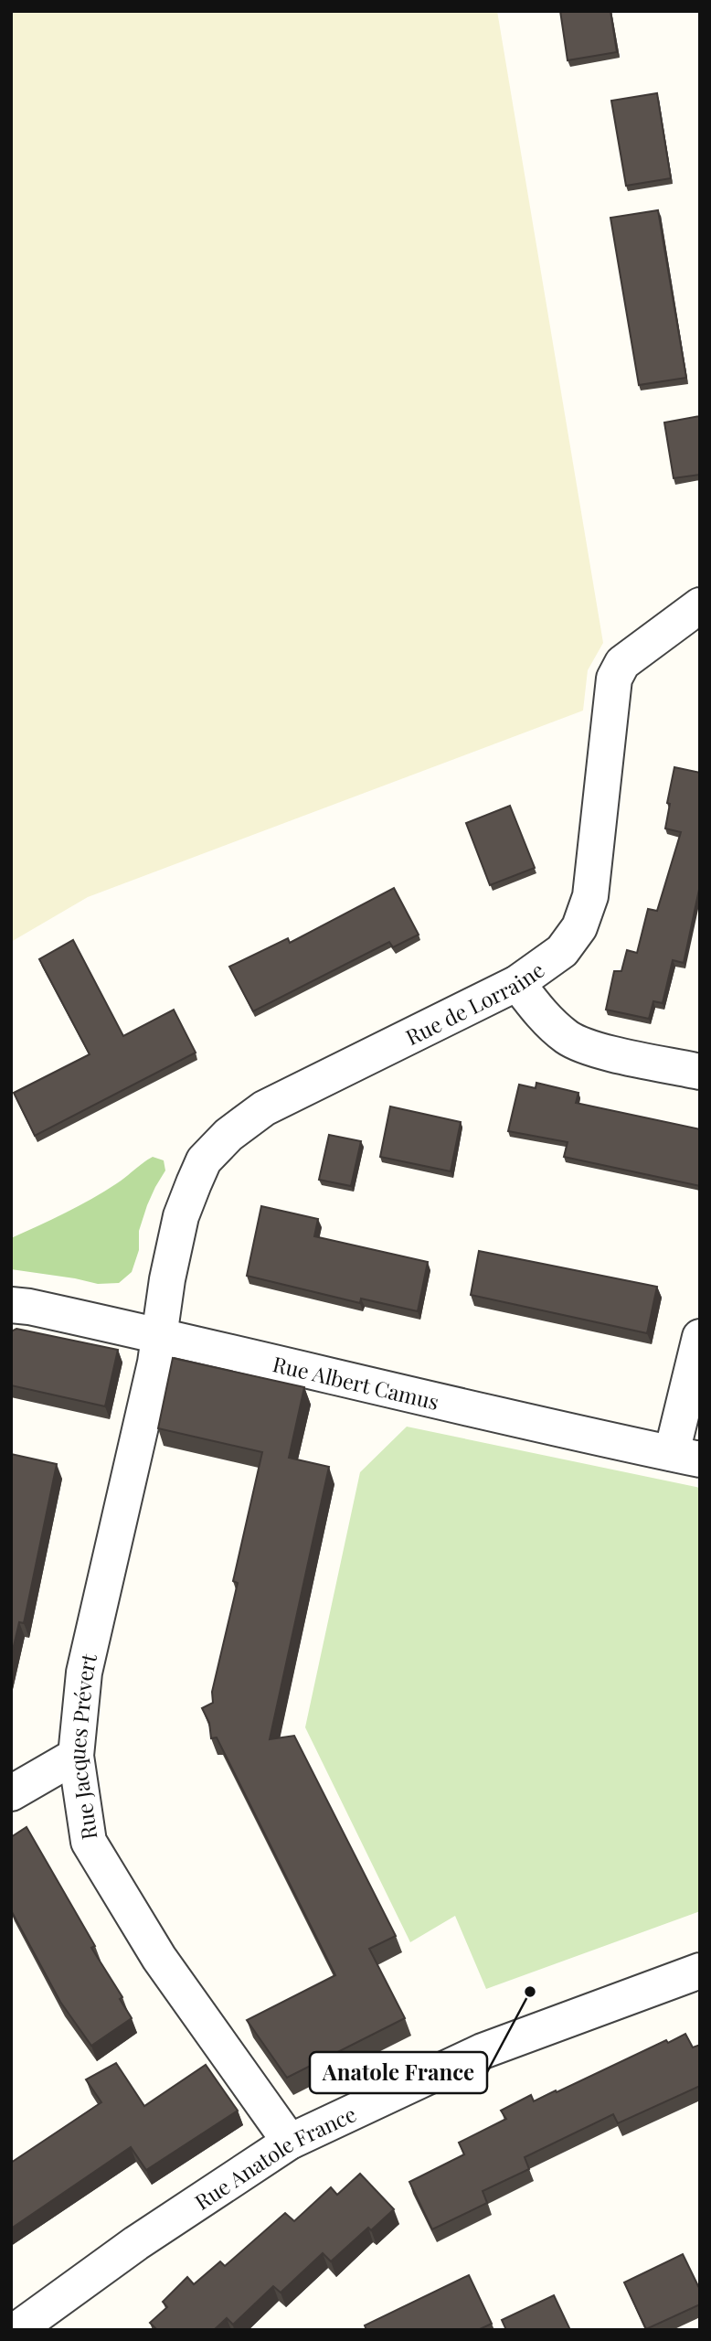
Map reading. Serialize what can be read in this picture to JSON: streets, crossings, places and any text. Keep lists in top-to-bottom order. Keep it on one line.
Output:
{"streets":{"street":["Rue de Lorraine","Rue Albert Camus","Rue Jacques Prévert","Rue Anatole France"]},"crossings":[["Rue de Lorraine","Rue Albert Camus"],["Rue de Lorraine","Rue Jacques Prévert"],["Rue Albert Camus","Rue Jacques Prévert"],["Rue Jacques Prévert","Rue Anatole France"]],"places":["Anatole France"]}
